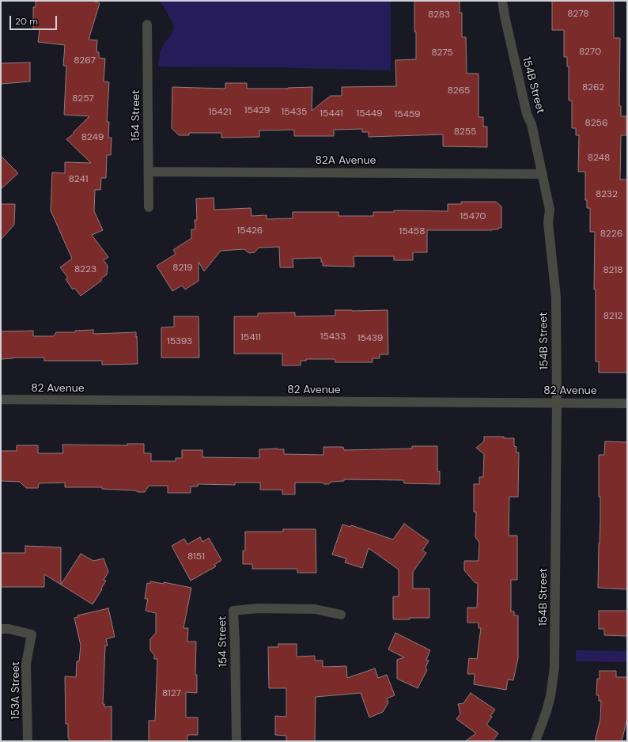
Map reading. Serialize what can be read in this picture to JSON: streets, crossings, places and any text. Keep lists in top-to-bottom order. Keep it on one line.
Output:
{"streets":{"street":["154B Street","154 Street","82A Avenue","82 Avenue","153A Street"]},"crossings":[["154B Street","82A Avenue"],["154B Street","82 Avenue"],["154 Street","82A Avenue"]],"house_numbers":["8278","8283","8270","8275","8267","8262","8265","8257","15429","15421","15435","15441","15449","15459","8256","8255","8249","8248","8241","8232","15470","15426","15458","8226","8219","8223","8218","8212","15433","15411","15439","15393","8151","8127"],"scale_bar":"20 m"}
